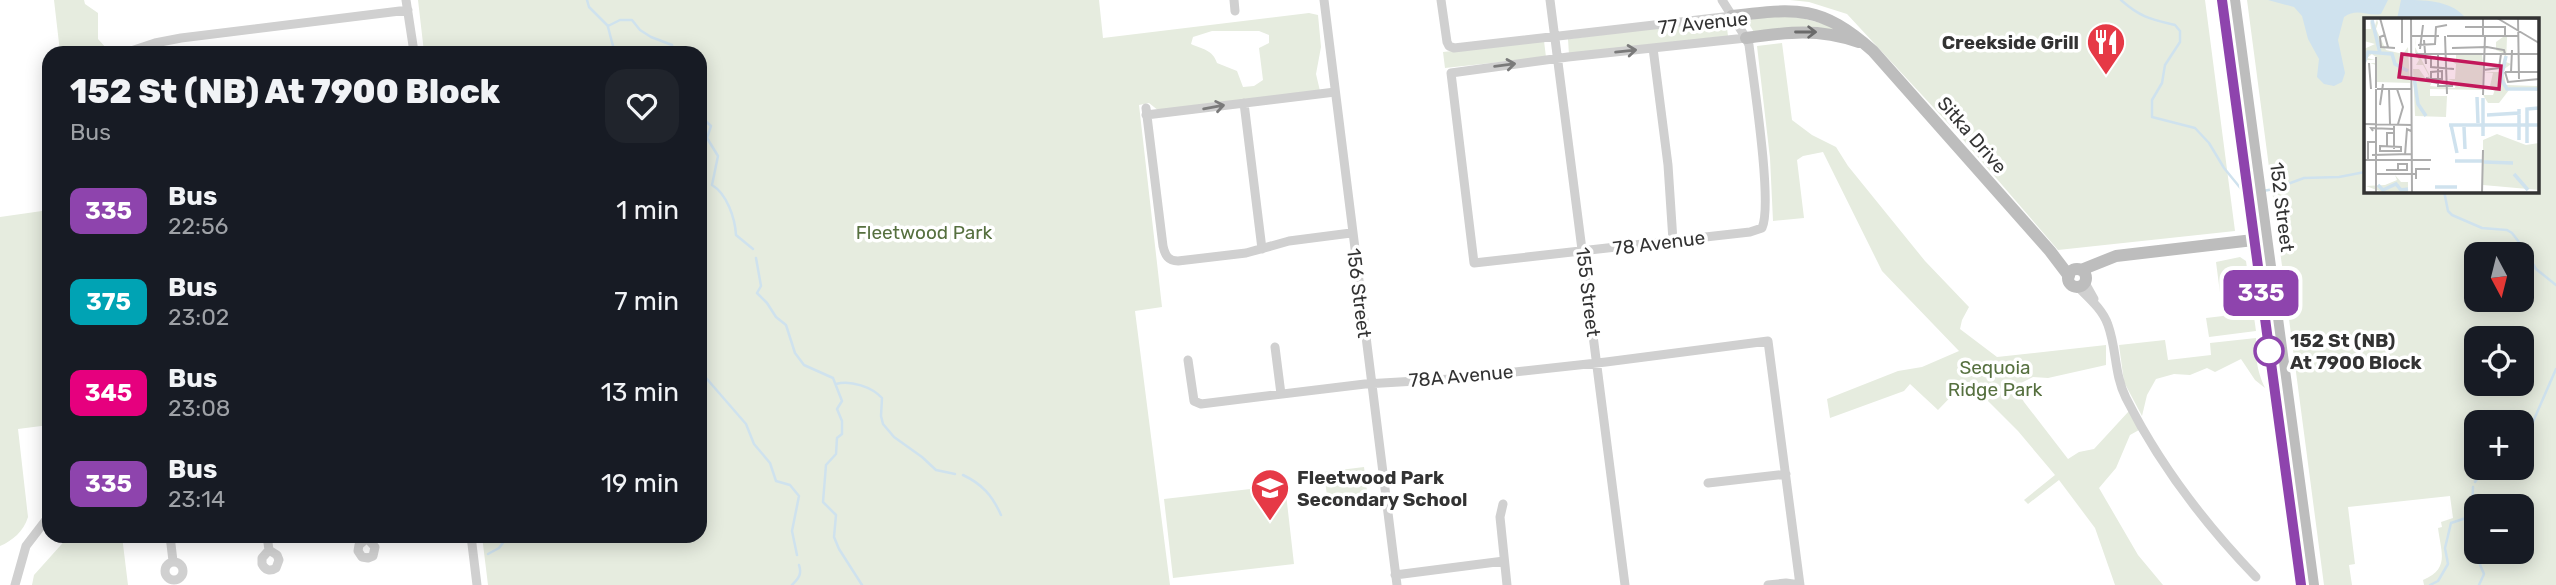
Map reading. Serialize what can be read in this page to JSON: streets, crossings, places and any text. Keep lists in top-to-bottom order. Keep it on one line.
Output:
{"streets":{"main road":["77 Avenue","Sitka Drive","152 Street"],"street":["78 Avenue","155 Street","156 Street","78A Avenue"]},"crossings":[["77 Avenue","Sitka Drive"],["77 Avenue","78 Avenue"],["77 Avenue","155 Street"],["78 Avenue","155 Street"],["155 Street","78A Avenue"],["156 Street","78A Avenue"]],"parks":["Fleetwood Park","Sequoia Ridge Park"],"places":{"restaurant":["Creekside Grill"],"other":["152 St (NB) At 7900 Block"],"school or university":["Fleetwood Park Secondary School"]},"lines":["bus line 335"],"north":"bottom","page":{"on_map":"335","heading":["152 St (NB) At 7900 Block","Bus"],"list":[{"mark":"335","name":"Bus","note":"22:56","value":"1 min"},{"mark":"375","name":"Bus","note":"23:02","value":"7 min"},{"mark":"345","name":"Bus","note":"23:08","value":"13 min"},{"mark":"335","name":"Bus","note":"23:14","value":"19 min"}],"map_buttons":["+","−"]}}
